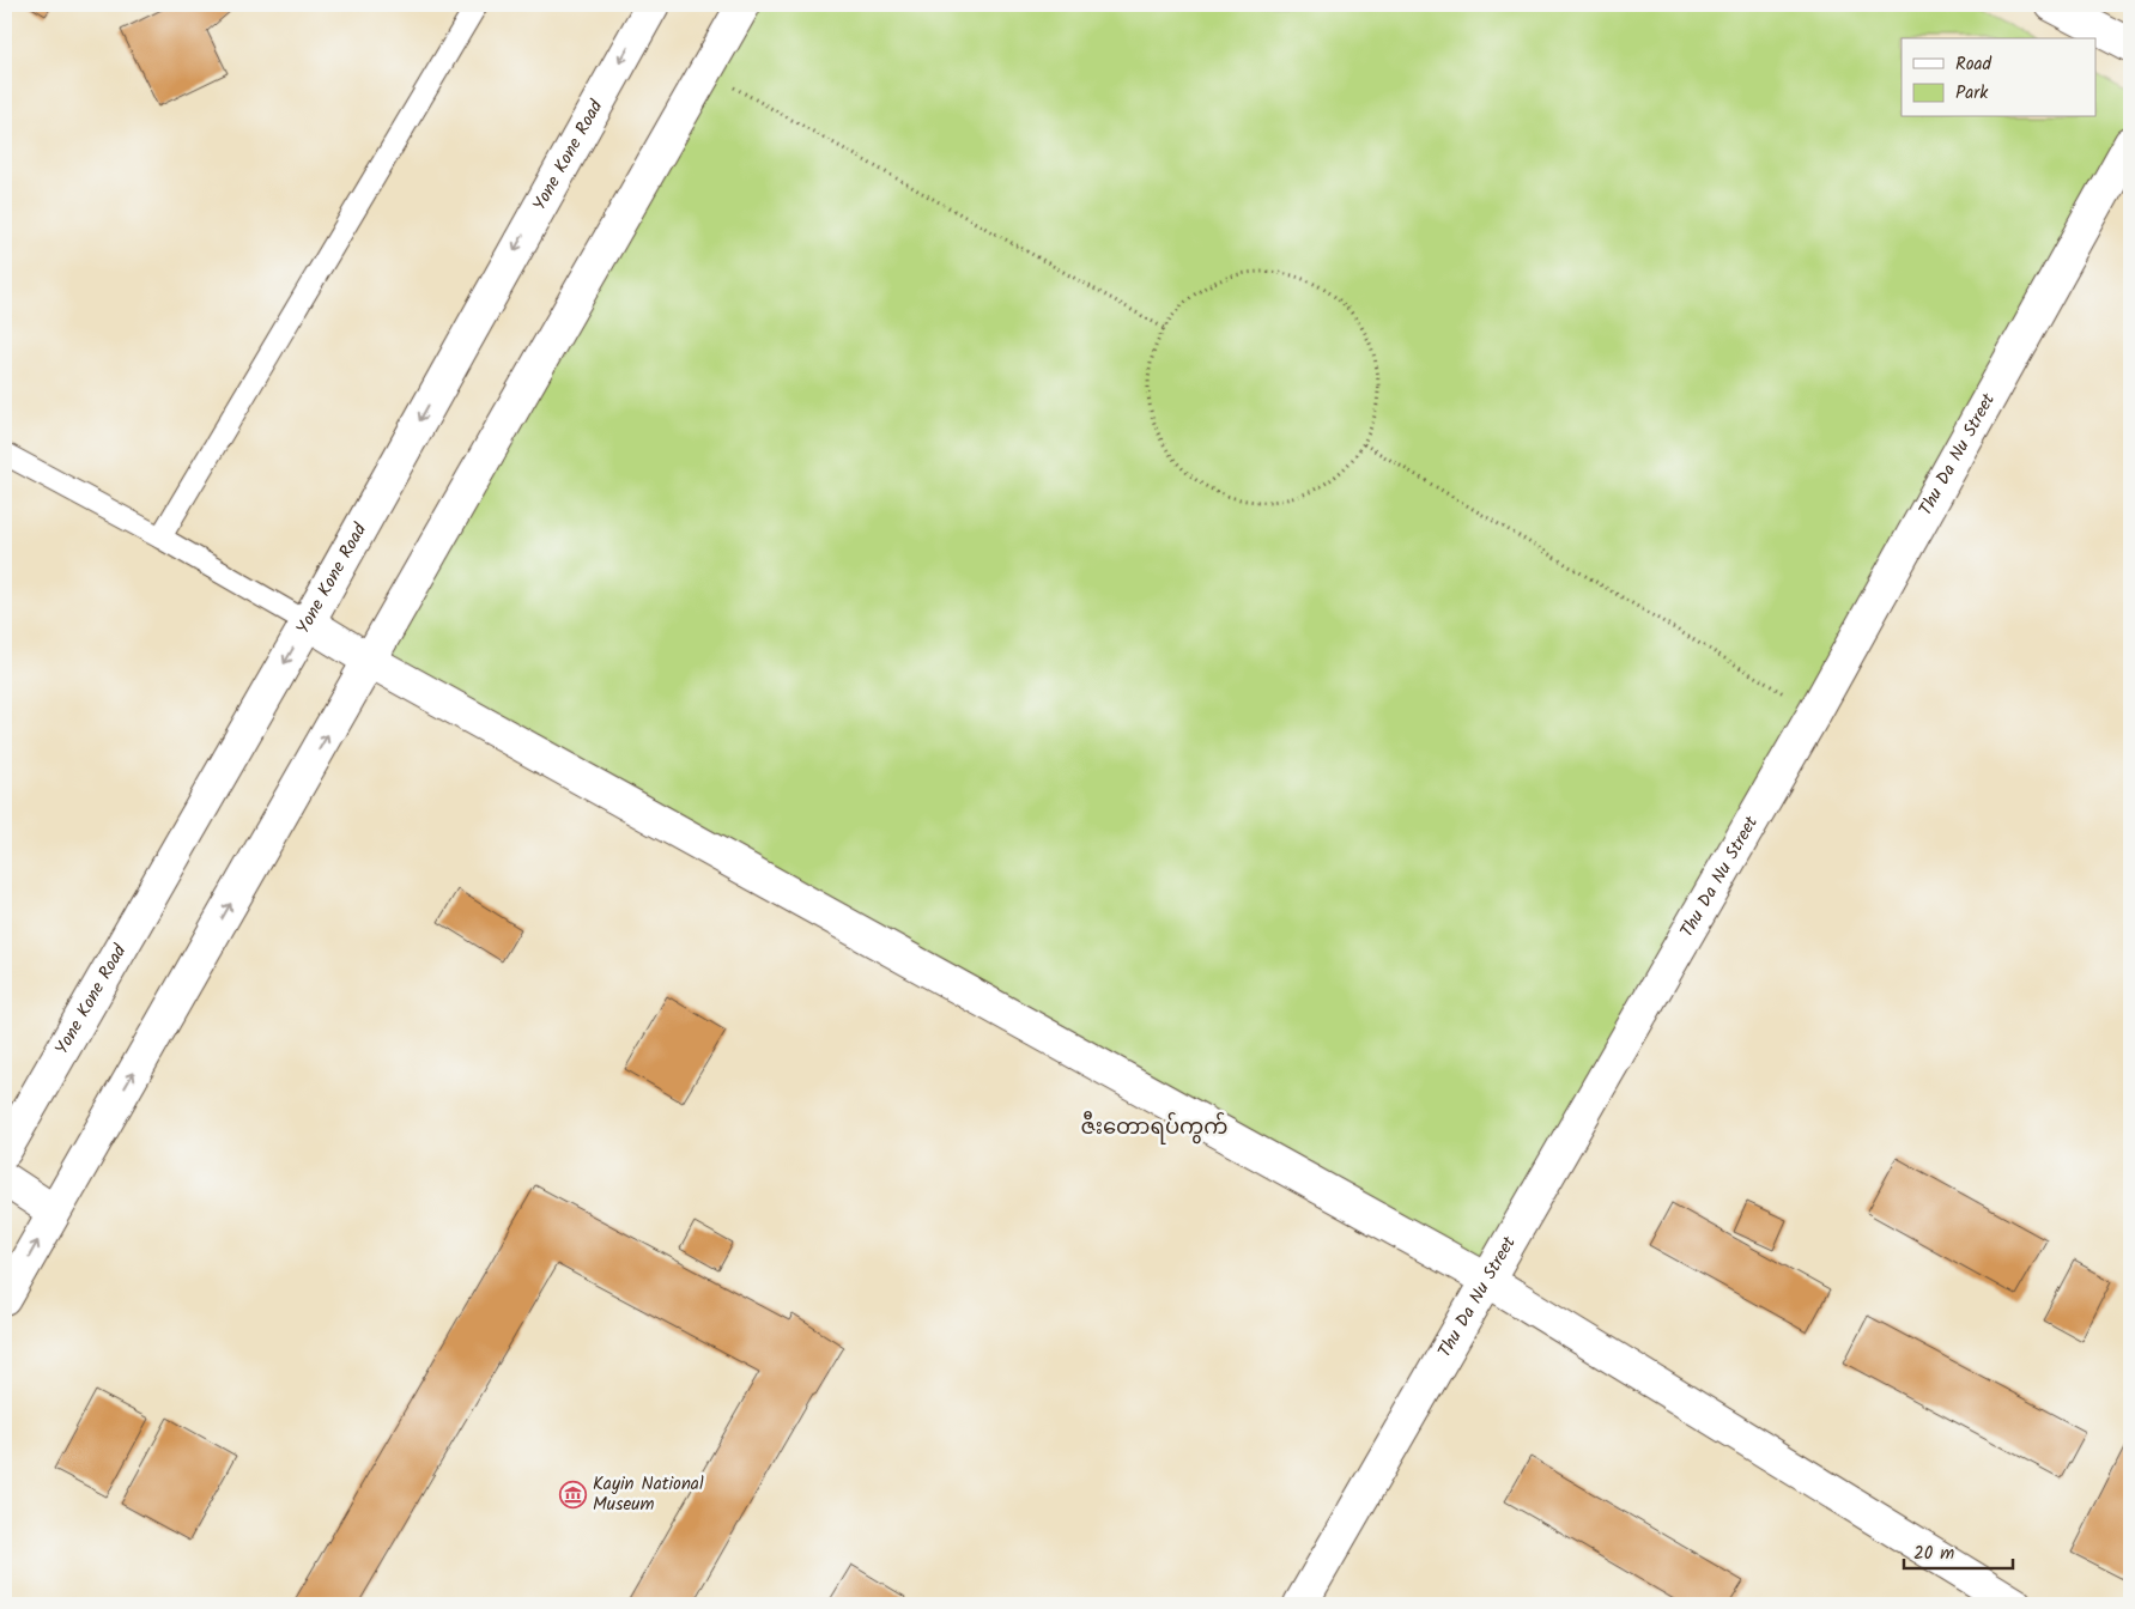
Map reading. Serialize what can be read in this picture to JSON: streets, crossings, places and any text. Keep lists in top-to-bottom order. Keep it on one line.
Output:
{"streets":{"street":["Yone Kone Road","Thu Da Nu Street"]},"districts":["ဇီးတောရပ်ကွက်"],"places":{"museum":["Kayin National Museum"]},"legend":["Road","Park"],"scale_bar":"20 m"}
